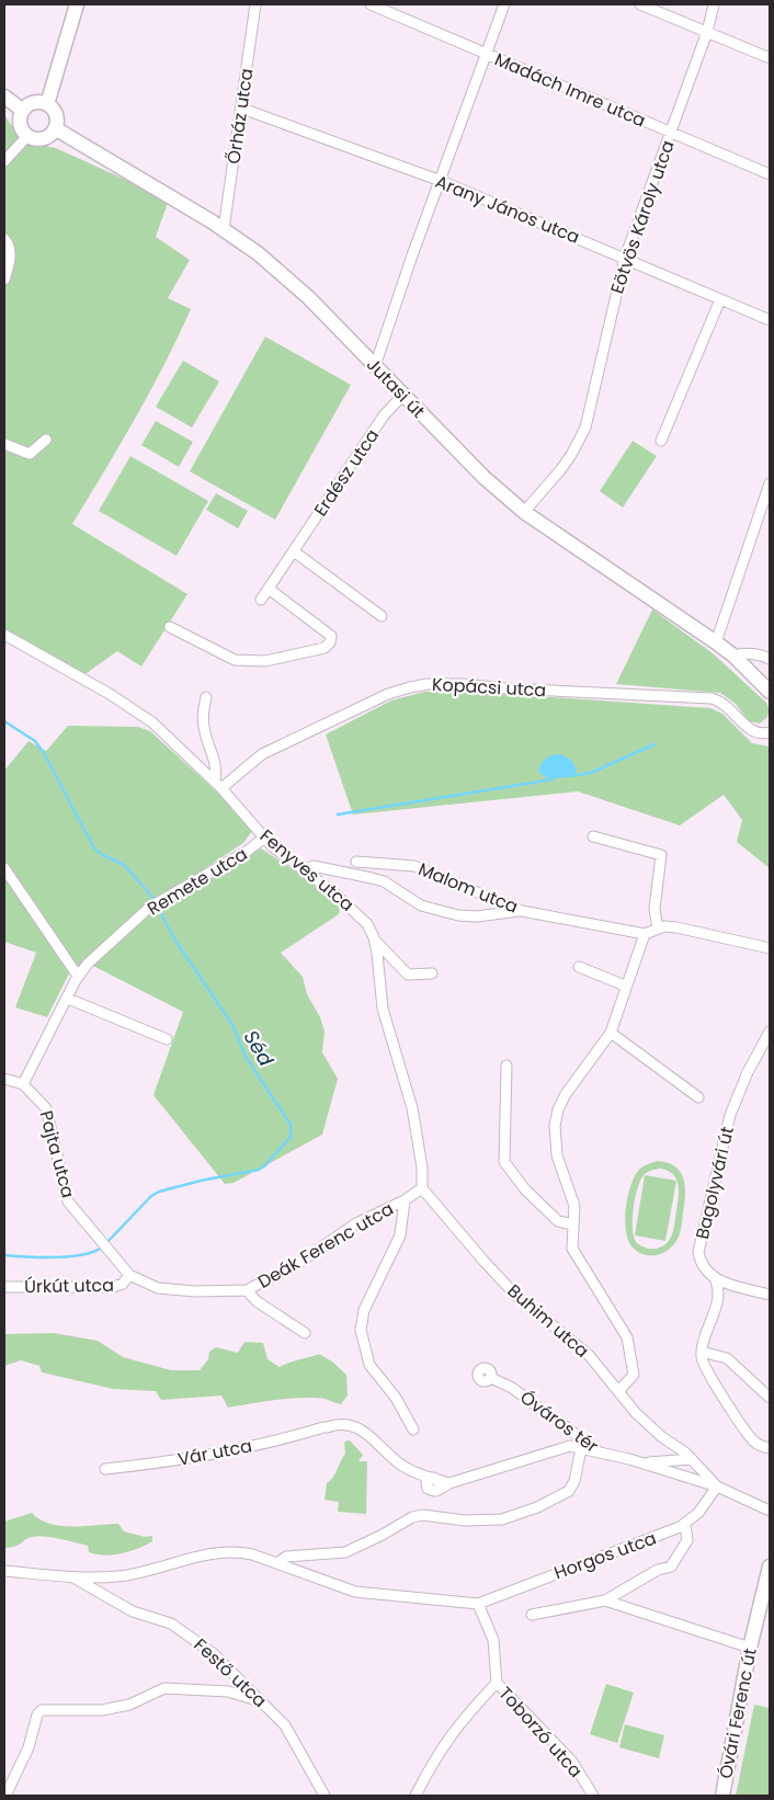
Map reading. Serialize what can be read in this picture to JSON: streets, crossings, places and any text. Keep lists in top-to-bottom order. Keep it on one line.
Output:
{"streets":{"street":["Madách Imre utca","Őrház utca","Arany János utca","Eötvös Károly utca","Jutasi út","Erdész utca","Kopácsi utca","Fenyves utca","Remete utca","Malom utca","Pajta utca","Bagolyvári út","Deák Ferenc utca","Úrkút utca","Buhim utca","Óváros tér","Vár utca","Horgos utca","Festő utca","Óvári Ferenc út","Toborzó utca"]},"crossings":[["Madách Imre utca","Eötvös Károly utca"],["Őrház utca","Arany János utca"],["Őrház utca","Jutasi út"],["Arany János utca","Eötvös Károly utca"],["Eötvös Károly utca","Jutasi út"],["Jutasi út","Erdész utca"],["Kopácsi utca","Fenyves utca"],["Fenyves utca","Remete utca"],["Fenyves utca","Deák Ferenc utca"],["Fenyves utca","Buhim utca"],["Remete utca","Pajta utca"],["Pajta utca","Deák Ferenc utca"],["Deák Ferenc utca","Úrkút utca"],["Deák Ferenc utca","Buhim utca"],["Buhim utca","Horgos utca"],["Óváros tér","Vár utca"],["Horgos utca","Toborzó utca"]],"water":["Séd"]}
